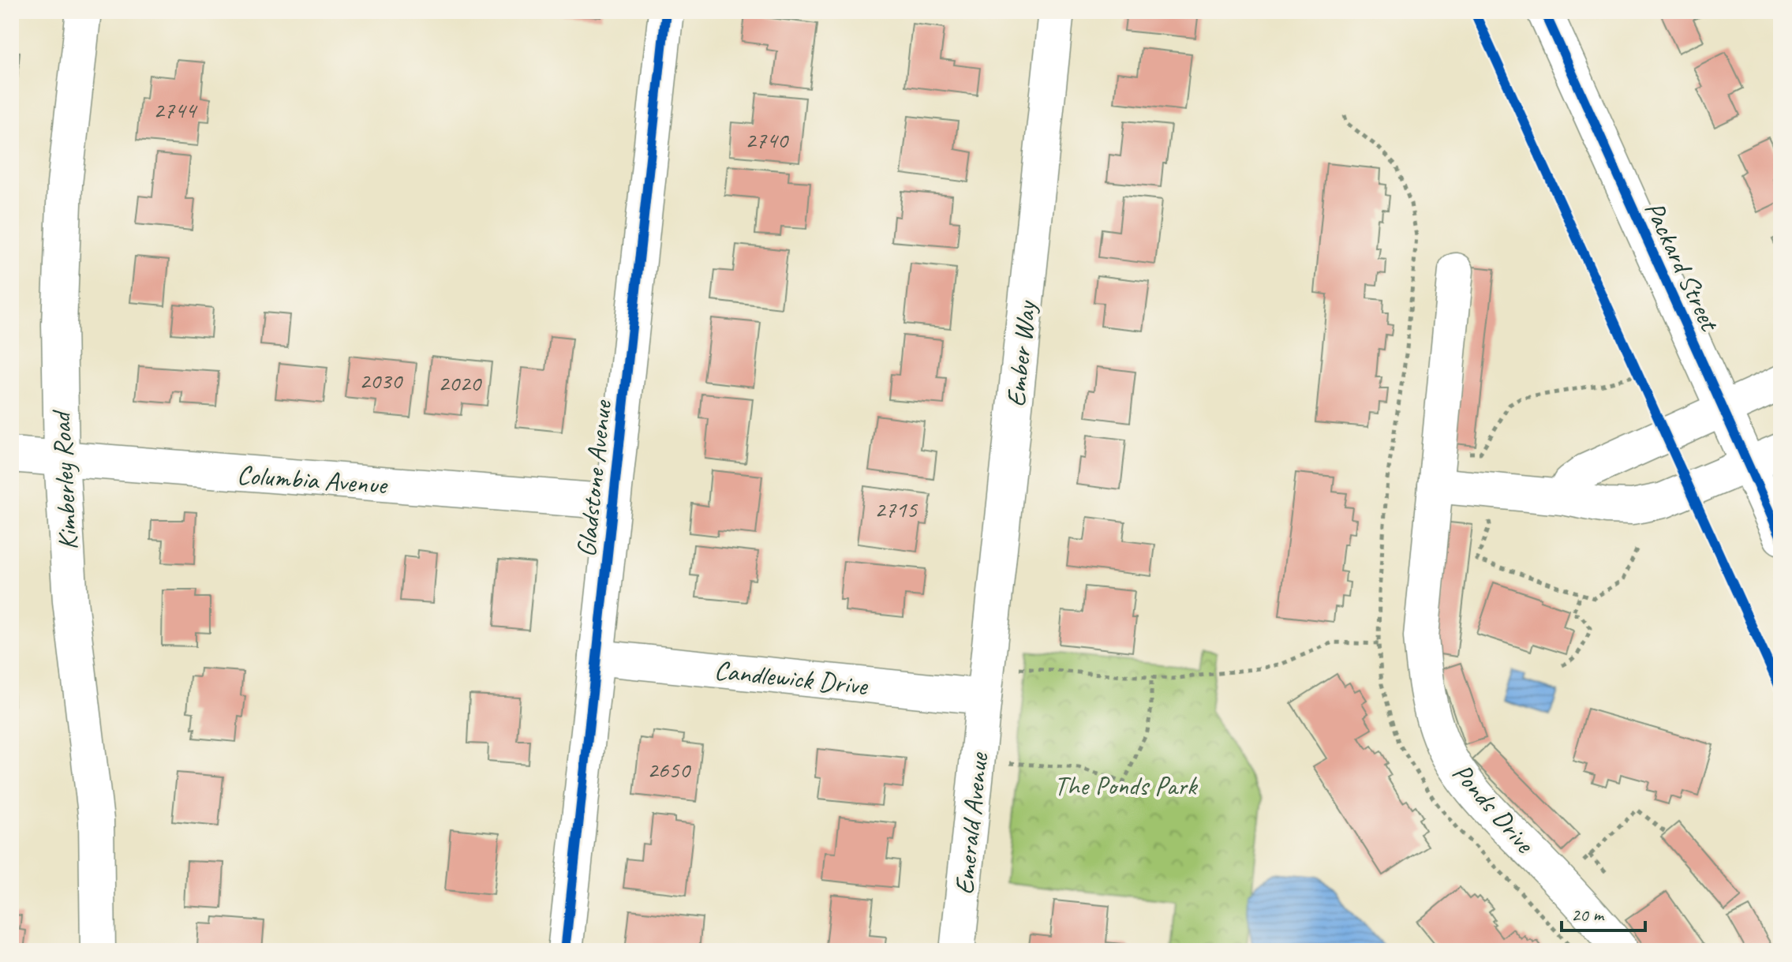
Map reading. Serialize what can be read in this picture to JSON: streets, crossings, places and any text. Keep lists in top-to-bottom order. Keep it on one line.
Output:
{"streets":{"street":["Packard Street","Ember Way","Columbia Avenue","Gladstone Avenue","Kimberley Road","Candlewick Drive","Ponds Drive","Emerald Avenue"]},"crossings":[["Ember Way","Candlewick Drive"],["Ember Way","Emerald Avenue"],["Columbia Avenue","Gladstone Avenue"],["Columbia Avenue","Kimberley Road"],["Gladstone Avenue","Candlewick Drive"],["Candlewick Drive","Emerald Avenue"]],"parks":["The Ponds Park"],"house_numbers":["2744","2740","2030","2020","2715","2650"],"scale_bar":"20 m"}
